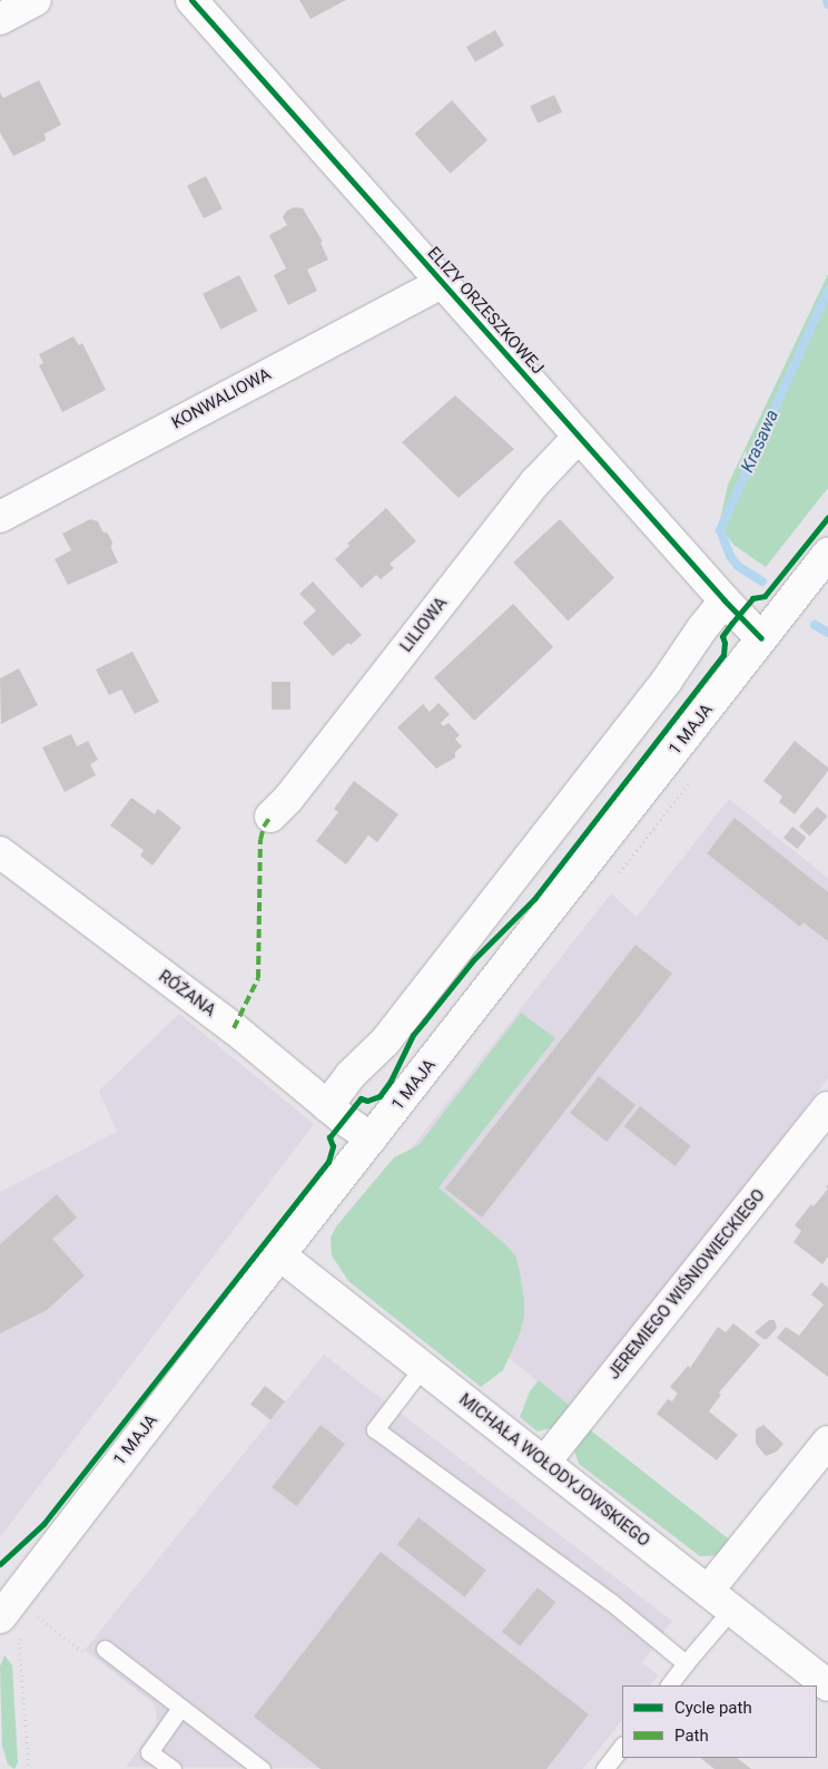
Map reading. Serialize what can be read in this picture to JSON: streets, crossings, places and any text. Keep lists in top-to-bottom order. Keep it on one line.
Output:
{"streets":{"street":["ELIZY ORZESZKOWEJ","KONWALIOWA","LILIOWA","1 MAJA","RÓŻANA","JEREMIEGO WIŚNIOWIECKIEGO","MICHAŁA WOŁODYJOWSKIEGO"]},"crossings":[["ELIZY ORZESZKOWEJ","KONWALIOWA"],["ELIZY ORZESZKOWEJ","LILIOWA"],["ELIZY ORZESZKOWEJ","1 MAJA"],["1 MAJA","RÓŻANA"],["1 MAJA","MICHAŁA WOŁODYJOWSKIEGO"],["JEREMIEGO WIŚNIOWIECKIEGO","MICHAŁA WOŁODYJOWSKIEGO"]],"water":["Krasawa"],"legend":["Cycle path","Path"]}
